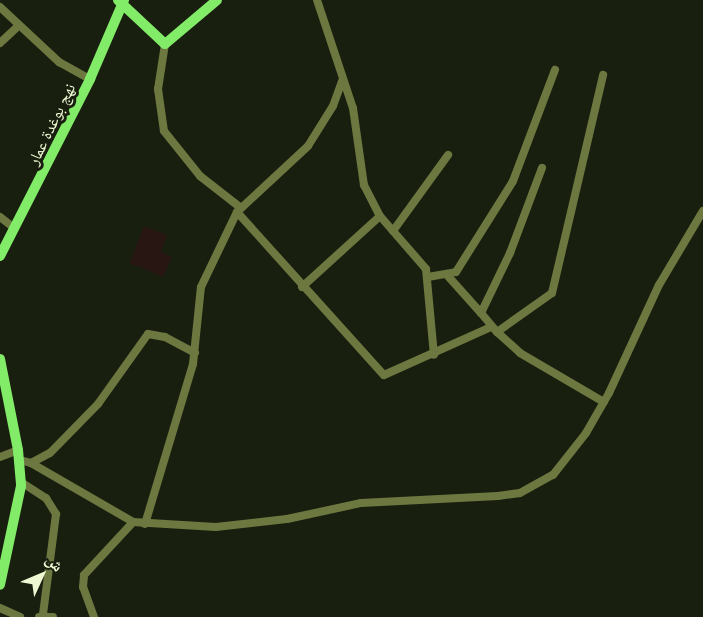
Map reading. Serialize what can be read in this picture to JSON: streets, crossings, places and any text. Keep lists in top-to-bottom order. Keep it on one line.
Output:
{"streets":{"main road":["نهج بوغدة عمار"]},"north":"top right"}
